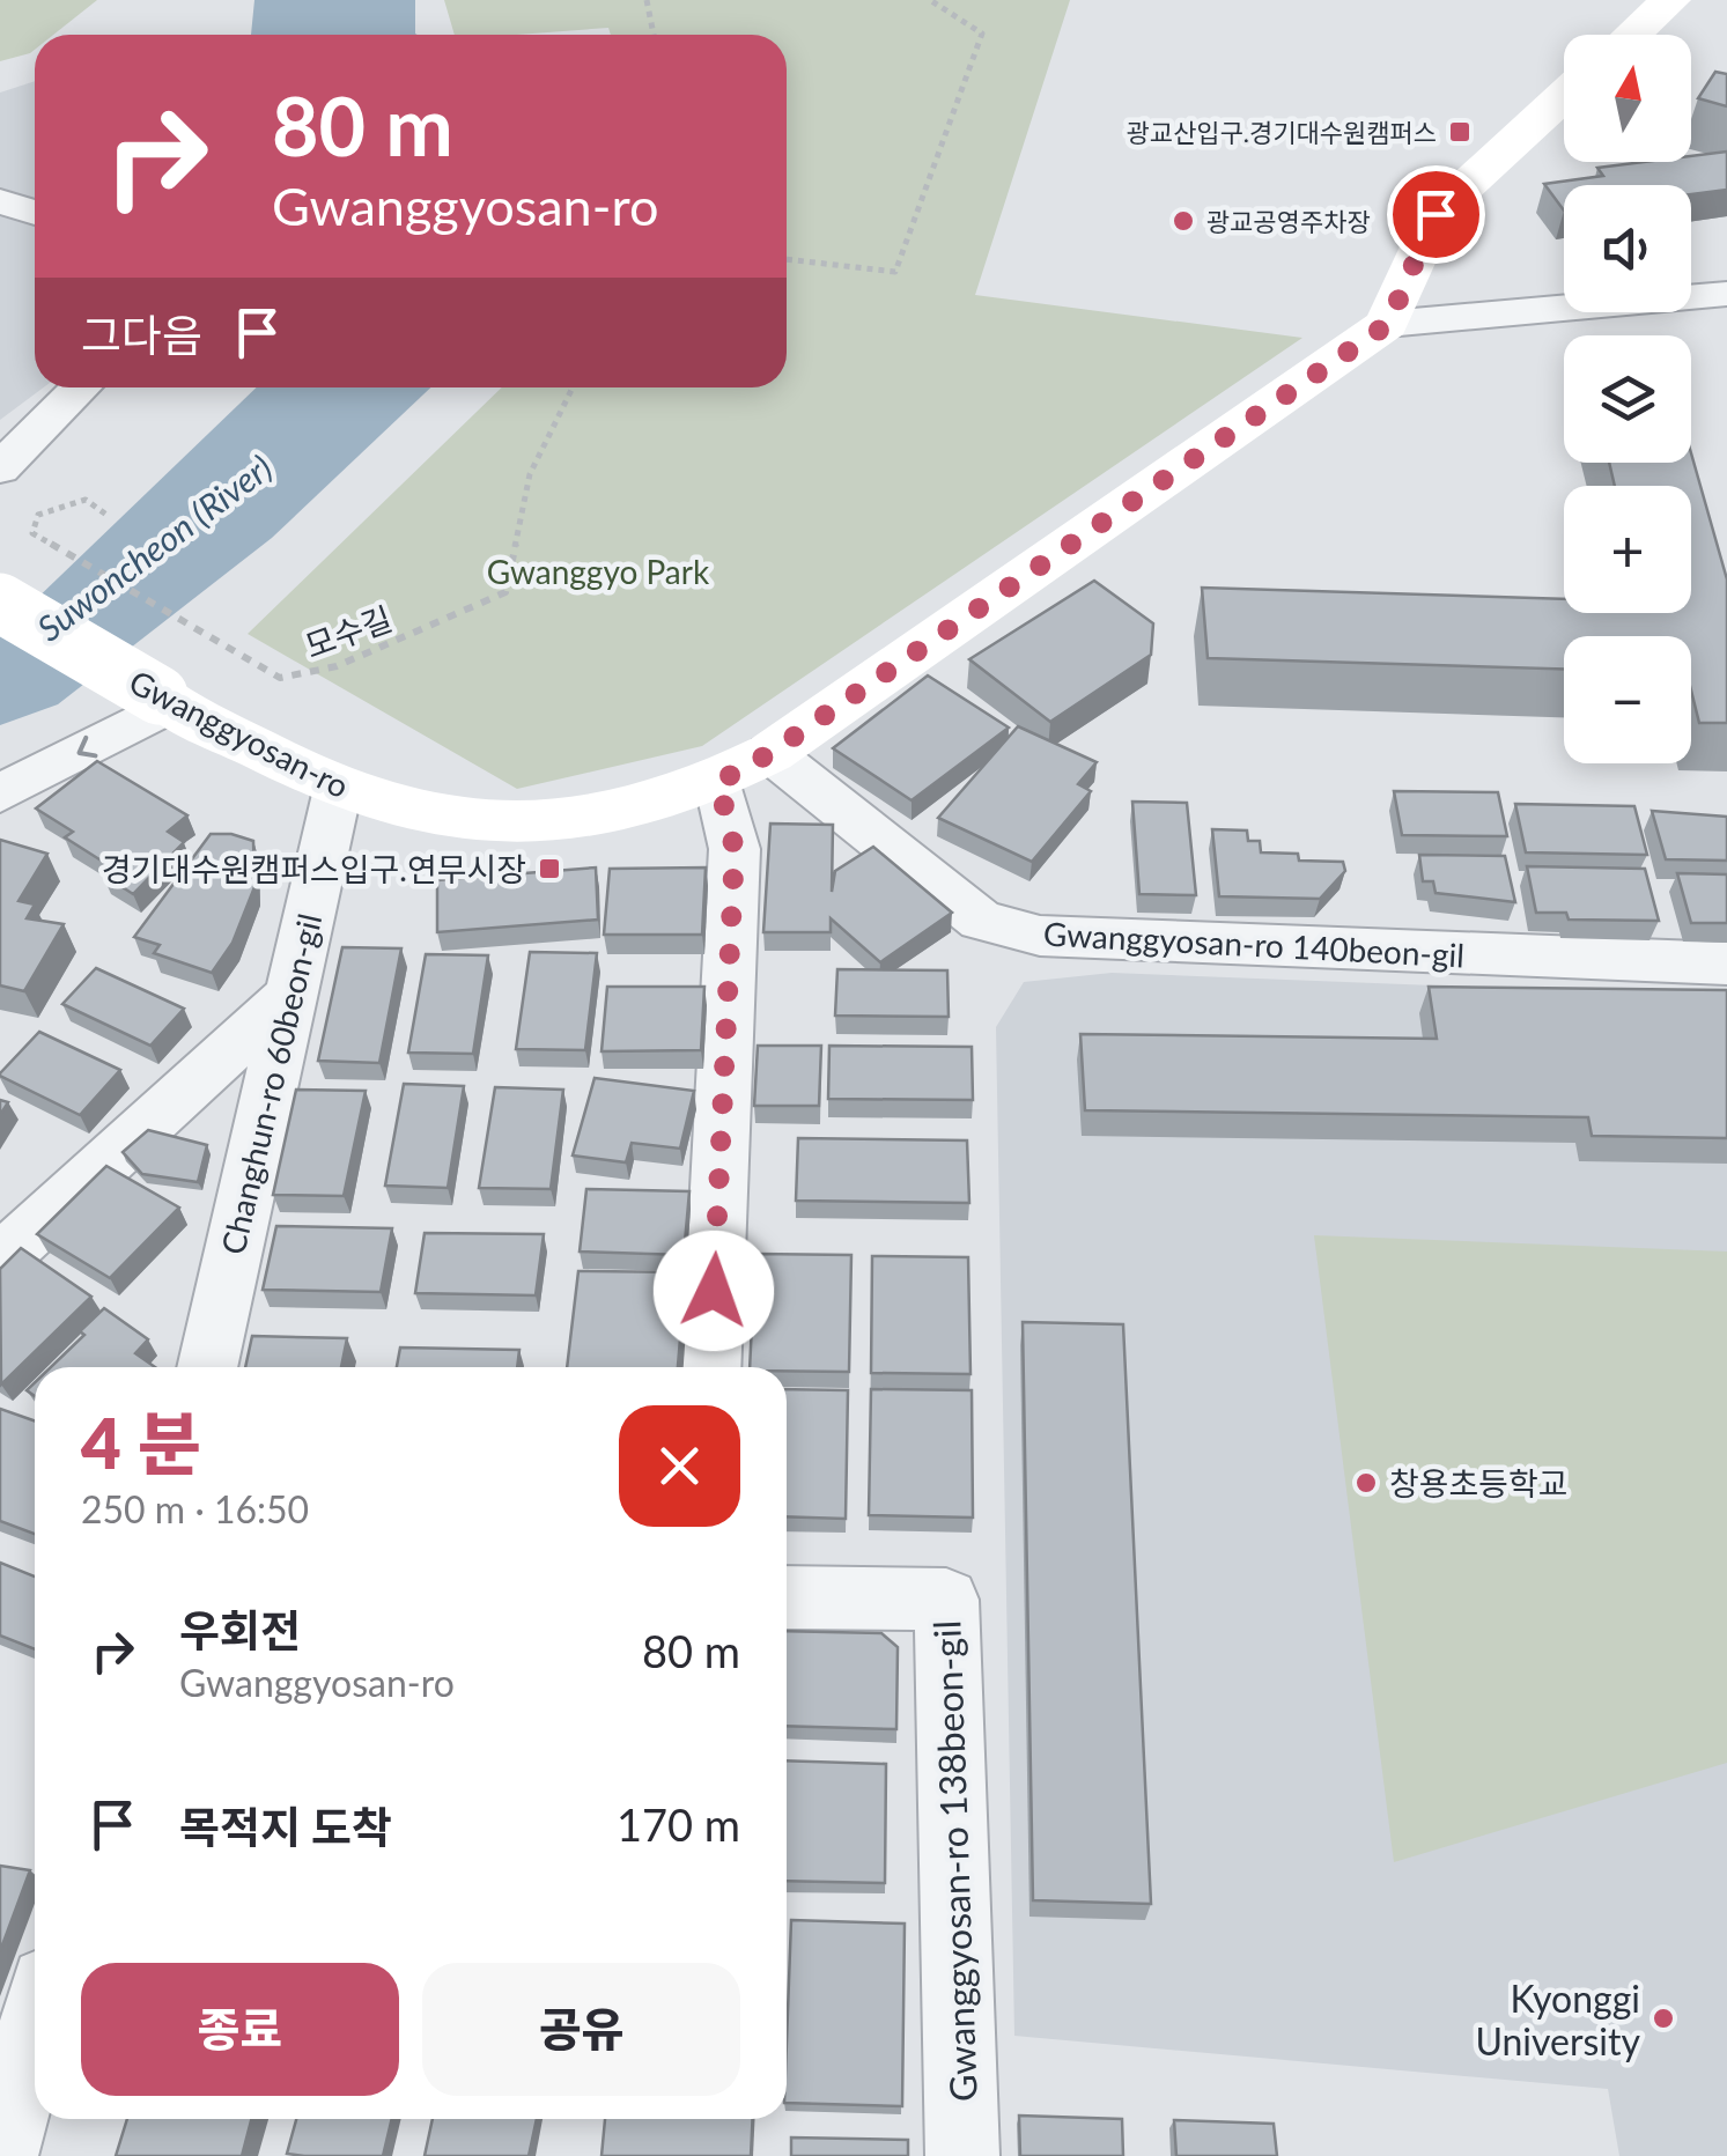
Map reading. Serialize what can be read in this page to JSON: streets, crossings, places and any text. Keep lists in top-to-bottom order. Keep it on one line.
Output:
{"streets":{"street":["Gwanggyosan-ro","Gwanggyosan-ro 140beon-gil","Changhun-ro 60beon-gil","Gwanggyosan-ro 138beon-gil"],"path":["모수길"]},"crossings":[["Gwanggyosan-ro","Gwanggyosan-ro 140beon-gil"],["Gwanggyosan-ro","Changhun-ro 60beon-gil"]],"water":["Suwoncheon (River)"],"parks":["Gwanggyo Park"],"places":{"transit":["광교산입구.경기대수원캠퍼스","경기대수원캠퍼스입구.연무시장"],"other":["광교공영주차장","창용초등학교","Kyonggi University"]},"north":"top","page":{"map_buttons":["+","−"],"turn":["80 m","Gwanggyosan-ro"],"then":"그다음","heading":["4 분","250 m · 16:50"],"list":[{"name":"우회전","note":"Gwanggyosan-ro","value":"80 m"},{"name":"목적지 도착","value":"170 m"}],"buttons":["종료","공유"]}}
